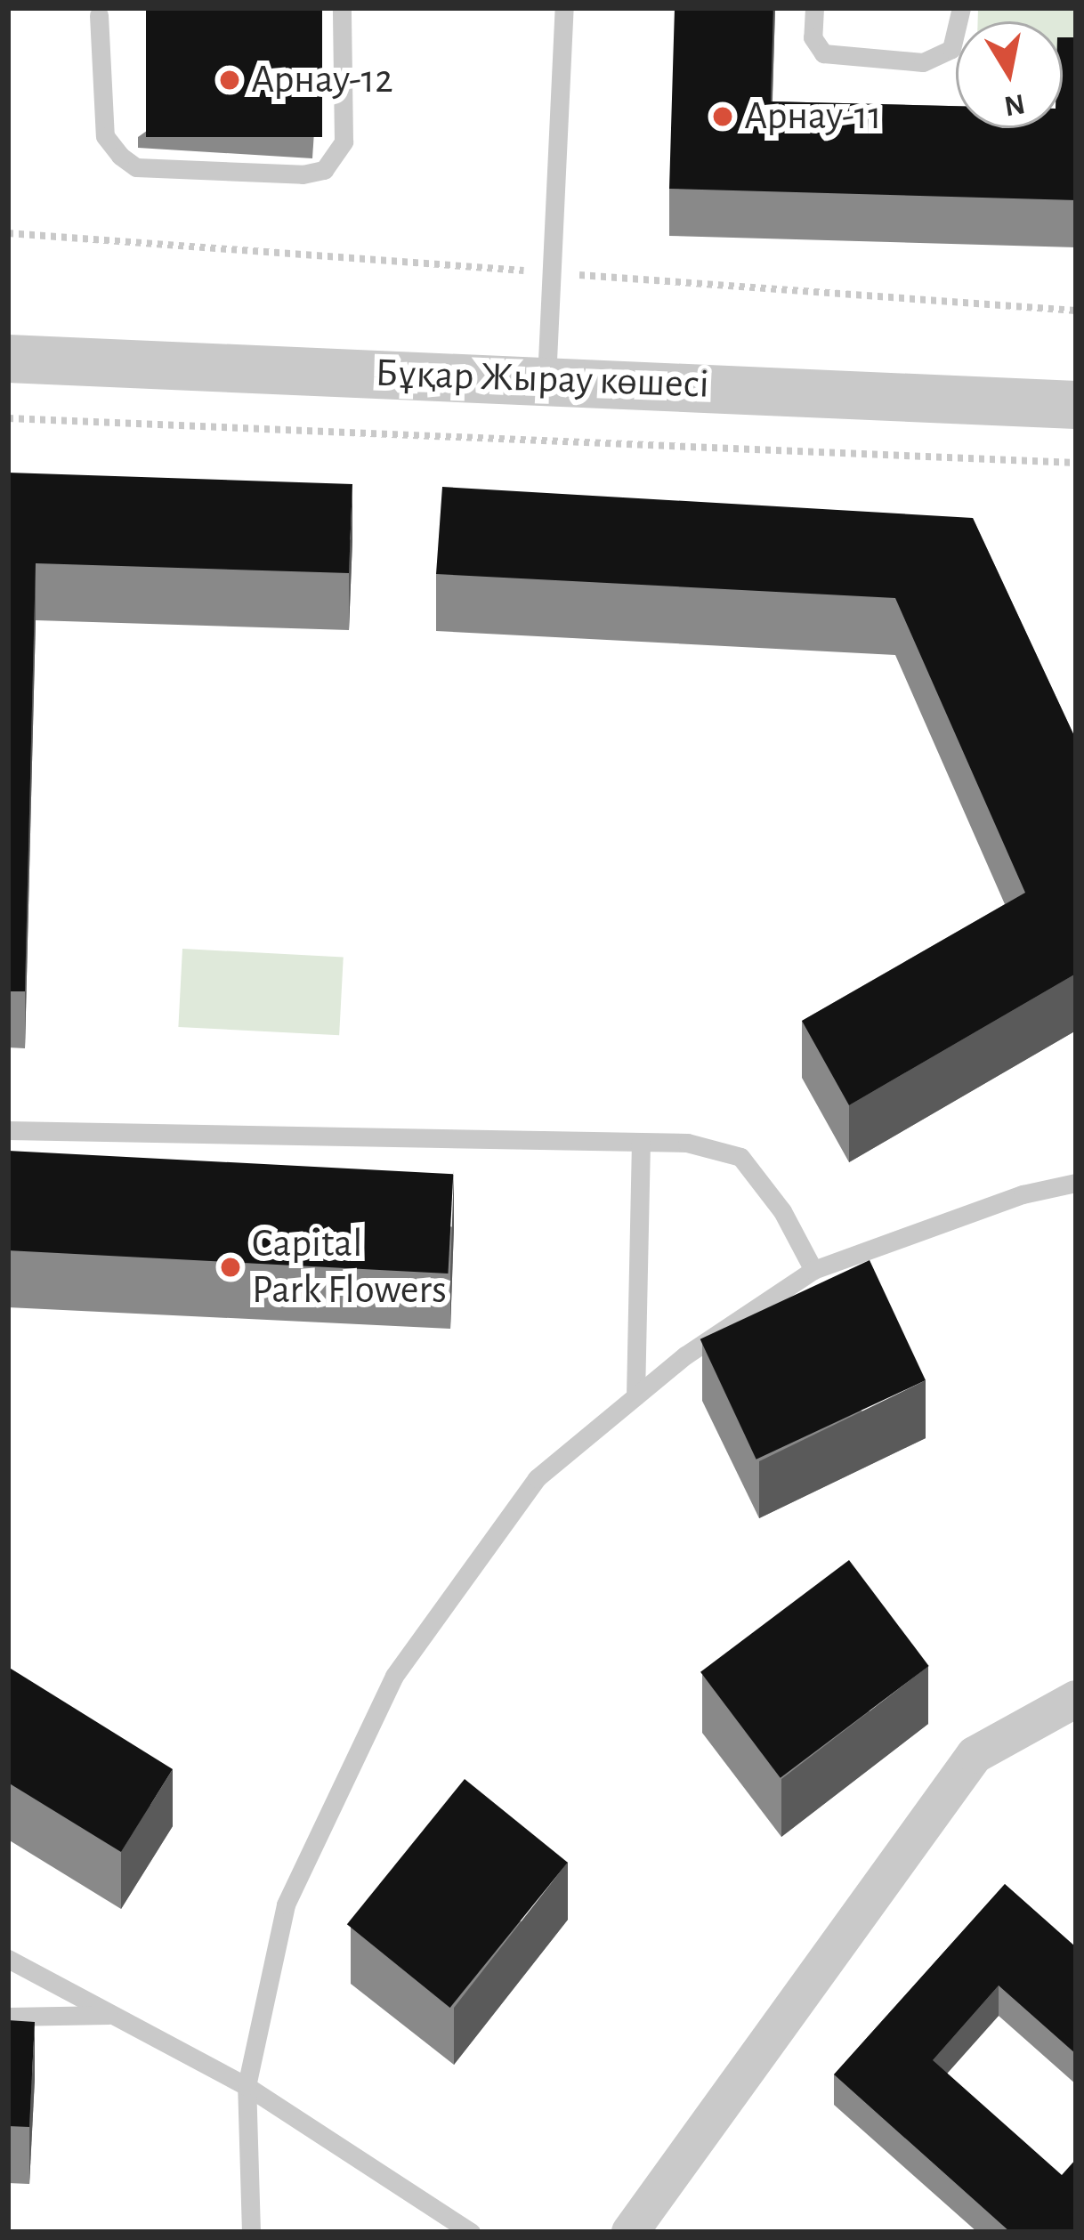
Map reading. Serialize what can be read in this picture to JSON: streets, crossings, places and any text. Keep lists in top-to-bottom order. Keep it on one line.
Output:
{"streets":{"street":["Бұқар Жырау көшесі"]},"places":["Арнау-12","Арнау-11","Capital Park Flowers"],"north":"bottom"}
